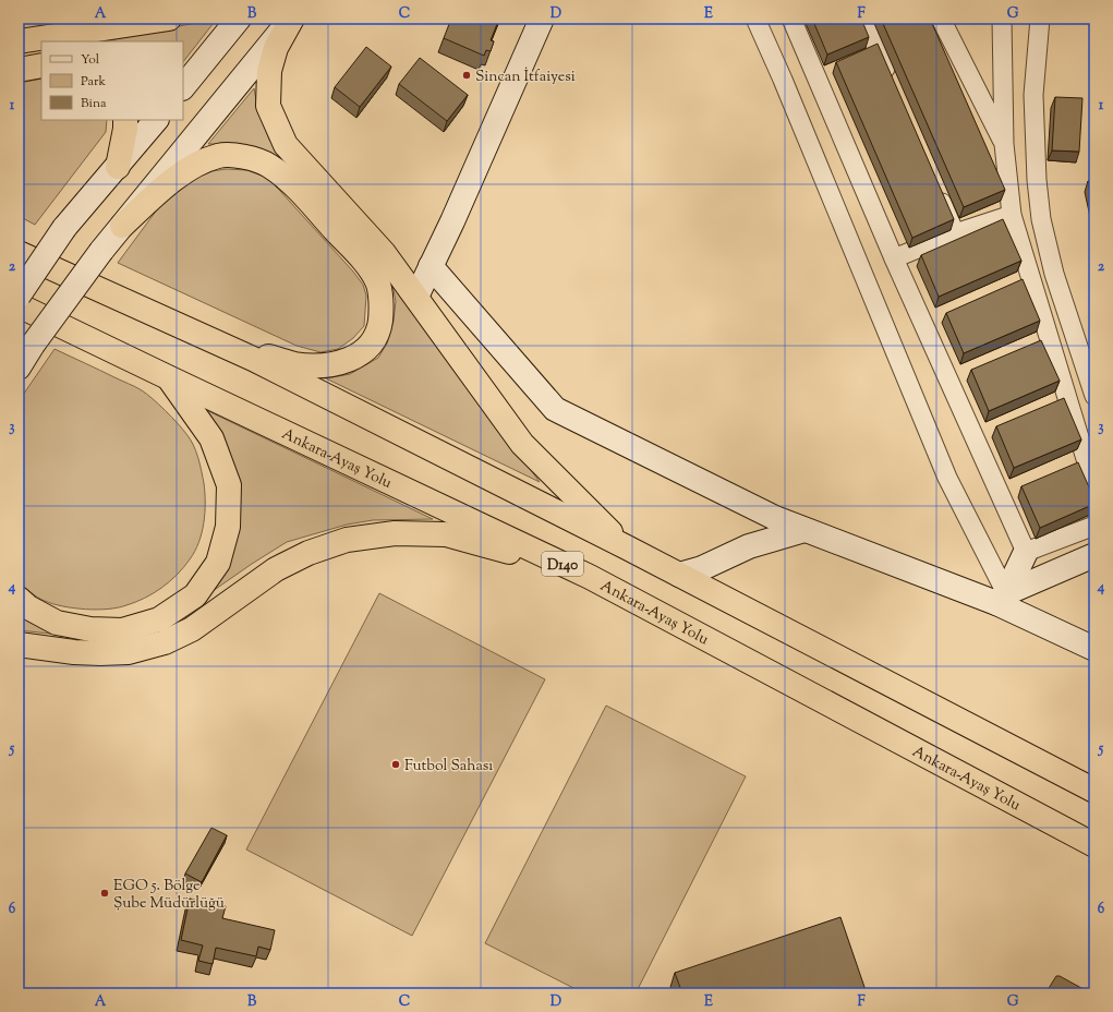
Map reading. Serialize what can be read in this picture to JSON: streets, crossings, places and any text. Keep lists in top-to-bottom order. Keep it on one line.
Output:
{"streets":{"highway":["Ankara-Ayaş Yolu","D140"]},"places":["Sincan İtfaiyesi","Futbol Sahası","EGO 5. Bölge Şube Müdürlüğü"],"legend":["Yol","Park","Bina"],"grid":{"columns":["A","B","C","D","E","F","G"],"rows":["1","2","3","4","5","6"]}}
